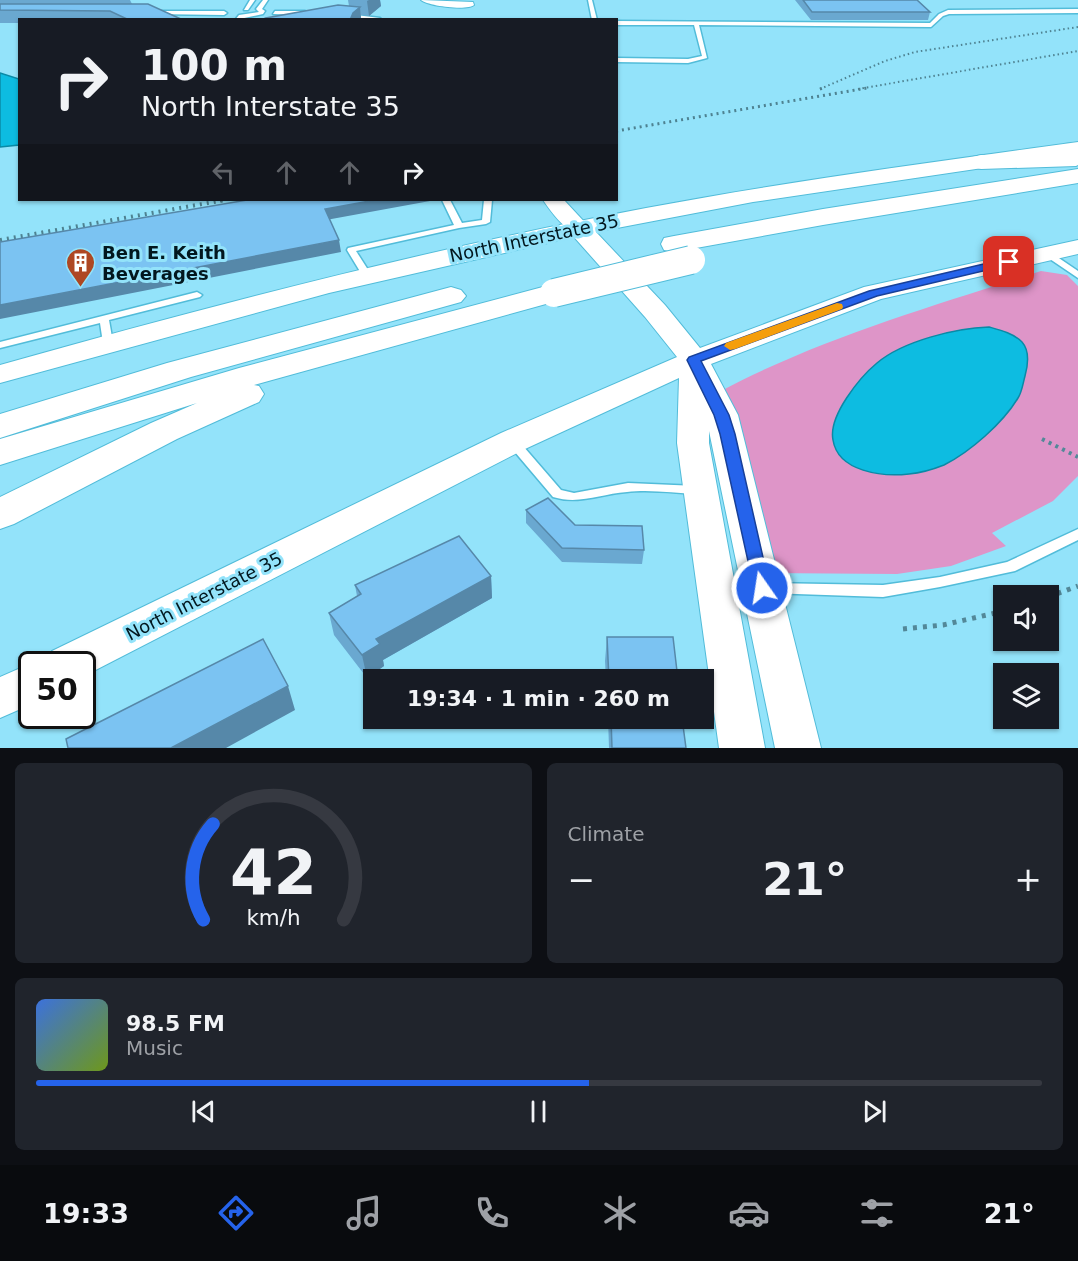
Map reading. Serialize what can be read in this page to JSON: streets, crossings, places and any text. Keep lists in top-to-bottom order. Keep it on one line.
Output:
{"streets":{"main road":["North Interstate 35"]},"places":{"building":["Ben E. Keith Beverages"]},"page":{"turn":["100 m","North Interstate 35"],"limit":"50","trip":"19:34 · 1 min · 260 m","tile":"Climate","heat":["−","21°","+"],"song":["98.5 FM","Music"],"tabs":["19:33","21°"],"gauge":["42","km/h"]}}
